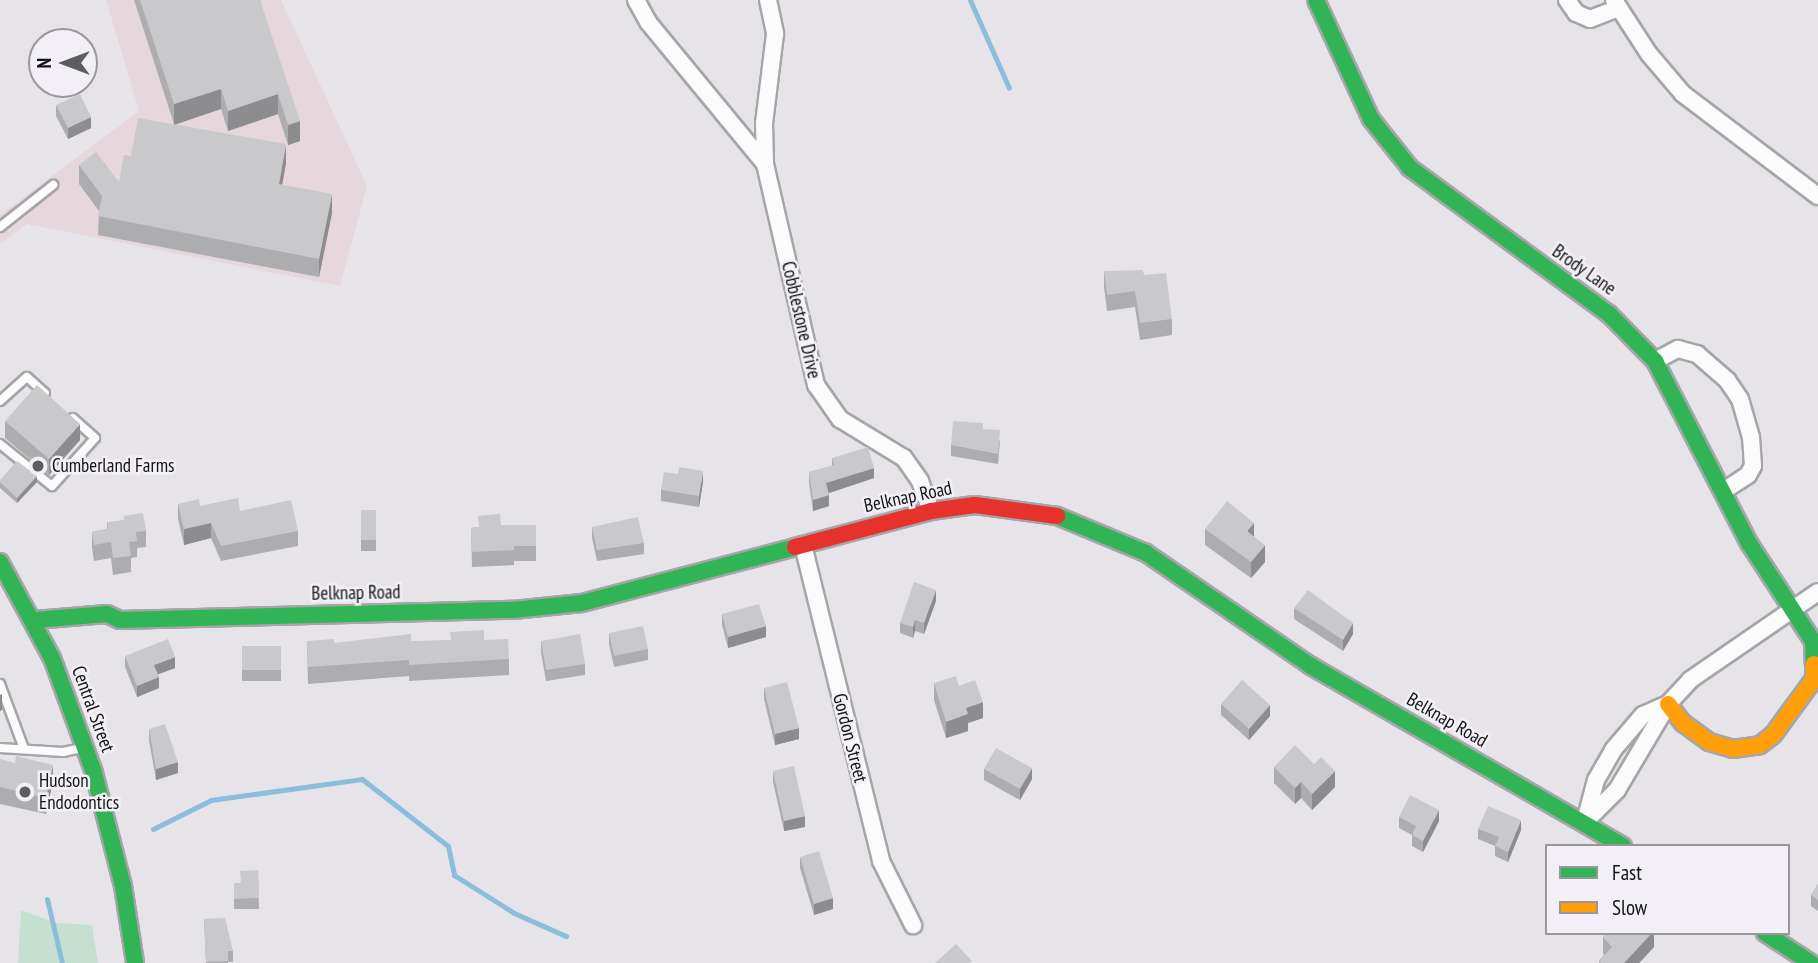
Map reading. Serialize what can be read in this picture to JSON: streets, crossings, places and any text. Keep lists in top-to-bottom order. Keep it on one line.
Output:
{"streets":{"street":["Brody Lane","Cobblestone Drive","Belknap Road","Central Street","Gordon Street"]},"crossings":[["Cobblestone Drive","Belknap Road"],["Belknap Road","Central Street"],["Belknap Road","Gordon Street"]],"places":["Cumberland Farms","Hudson Endodontics"],"legend":["Fast","Slow"],"north":"left"}
